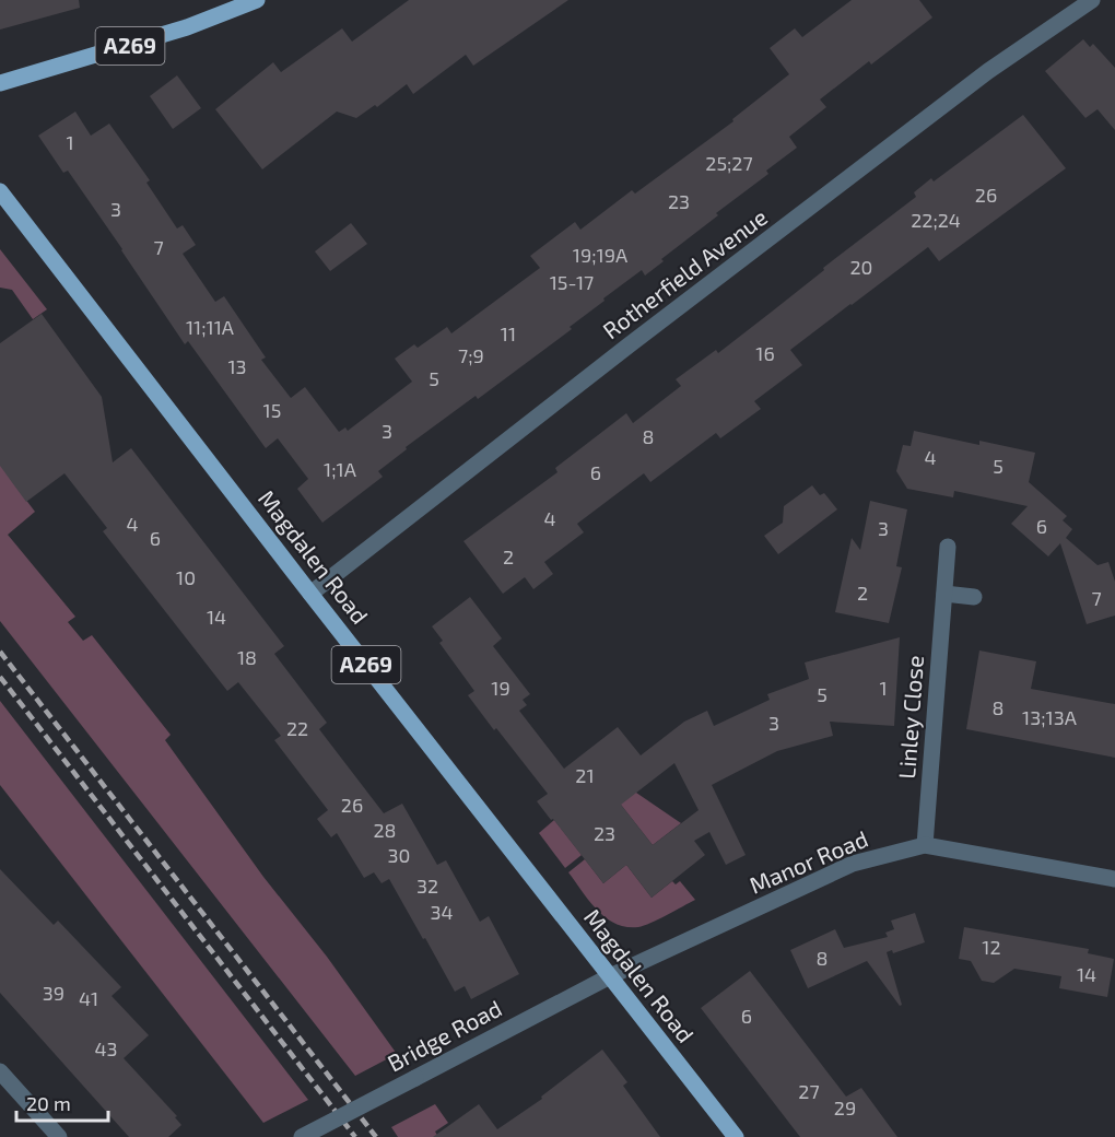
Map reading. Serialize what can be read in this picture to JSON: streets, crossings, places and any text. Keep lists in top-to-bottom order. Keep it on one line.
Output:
{"streets":{"main road":["A269","Magdalen Road"],"street":["Rotherfield Avenue","Linley Close","Manor Road","Bridge Road"]},"crossings":[["Rotherfield Avenue","Magdalen Road"],["Magdalen Road","Manor Road"],["Magdalen Road","Bridge Road"],["Linley Close","Manor Road"],["Manor Road","Bridge Road"]],"house_numbers":["1","25;27","26","23","3","22;24","7","19;19A","20","15-17","11;11A","11","16","7;9","13","5","15","3","8","4","5","1;1A","6","4","4","6","3","6","2","10","2","7","14","18","19","1","5","8","13;13A","3","22","21","26","28","23","30","32","34","12","8","14","39","41","6","43","27","29"],"scale_bar":"20 m"}
